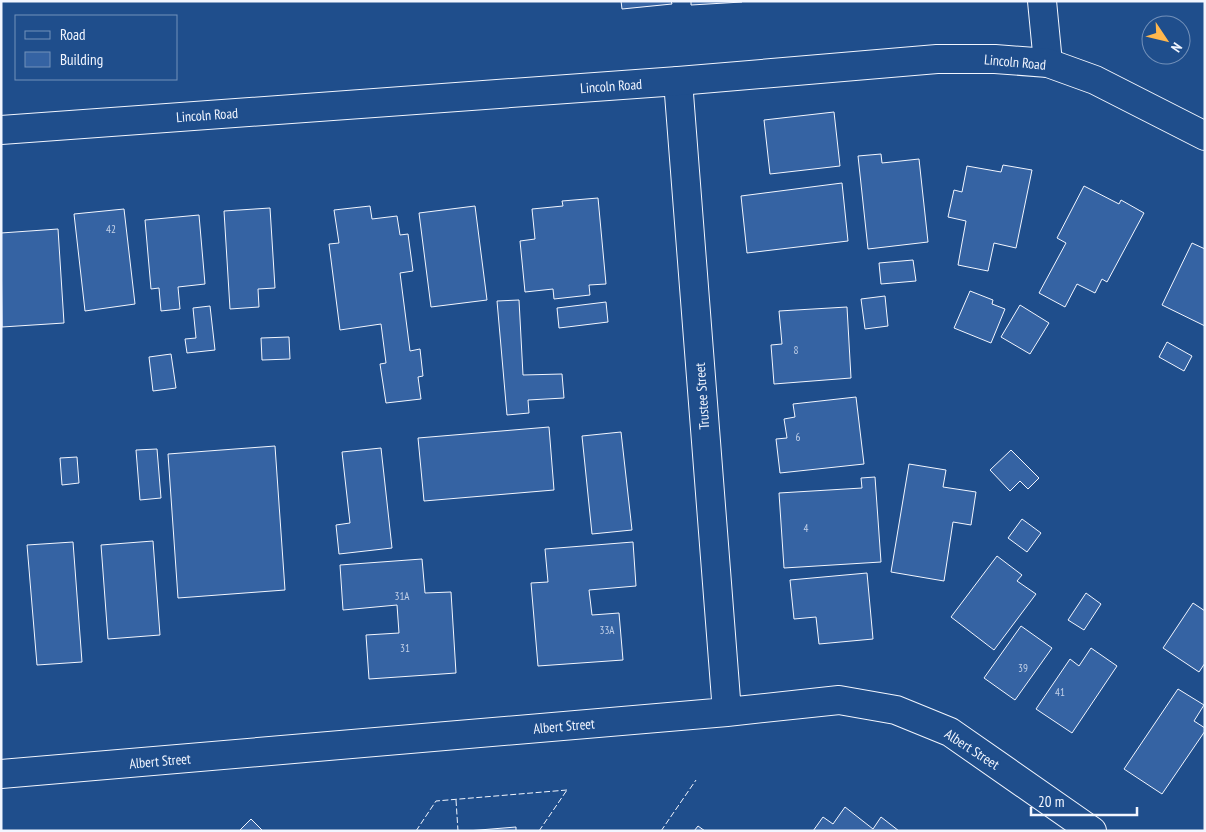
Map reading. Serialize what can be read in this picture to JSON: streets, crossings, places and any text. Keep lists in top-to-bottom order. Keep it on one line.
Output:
{"streets":{"street":["Lincoln Road","Trustee Street","Albert Street"]},"crossings":[["Lincoln Road","Trustee Street"],["Trustee Street","Albert Street"]],"house_numbers":["42","8","6","4","31A","33A","31","39","41"],"legend":["Road","Building"],"scale_bar":"20 m","north":"bottom right"}
